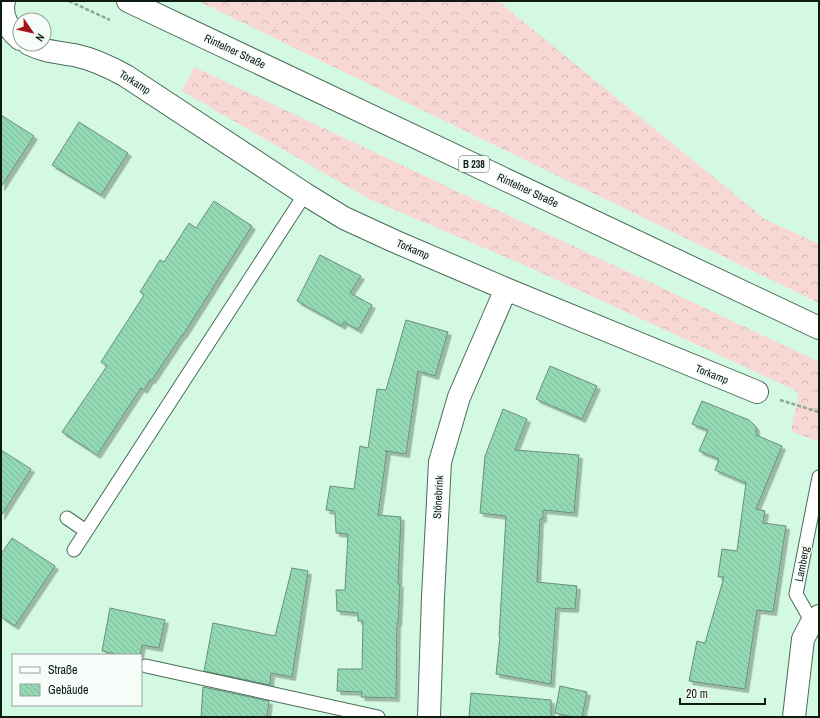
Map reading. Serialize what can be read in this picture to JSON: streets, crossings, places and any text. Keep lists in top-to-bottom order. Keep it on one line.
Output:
{"streets":{"street":["Rintelner Straße","Torkamp","B 238","Stönebrink","Lamberg"]},"crossings":[["Torkamp","Stönebrink"]],"legend":["Straße","Gebäude"],"scale_bar":"20 m","north":"bottom right"}
